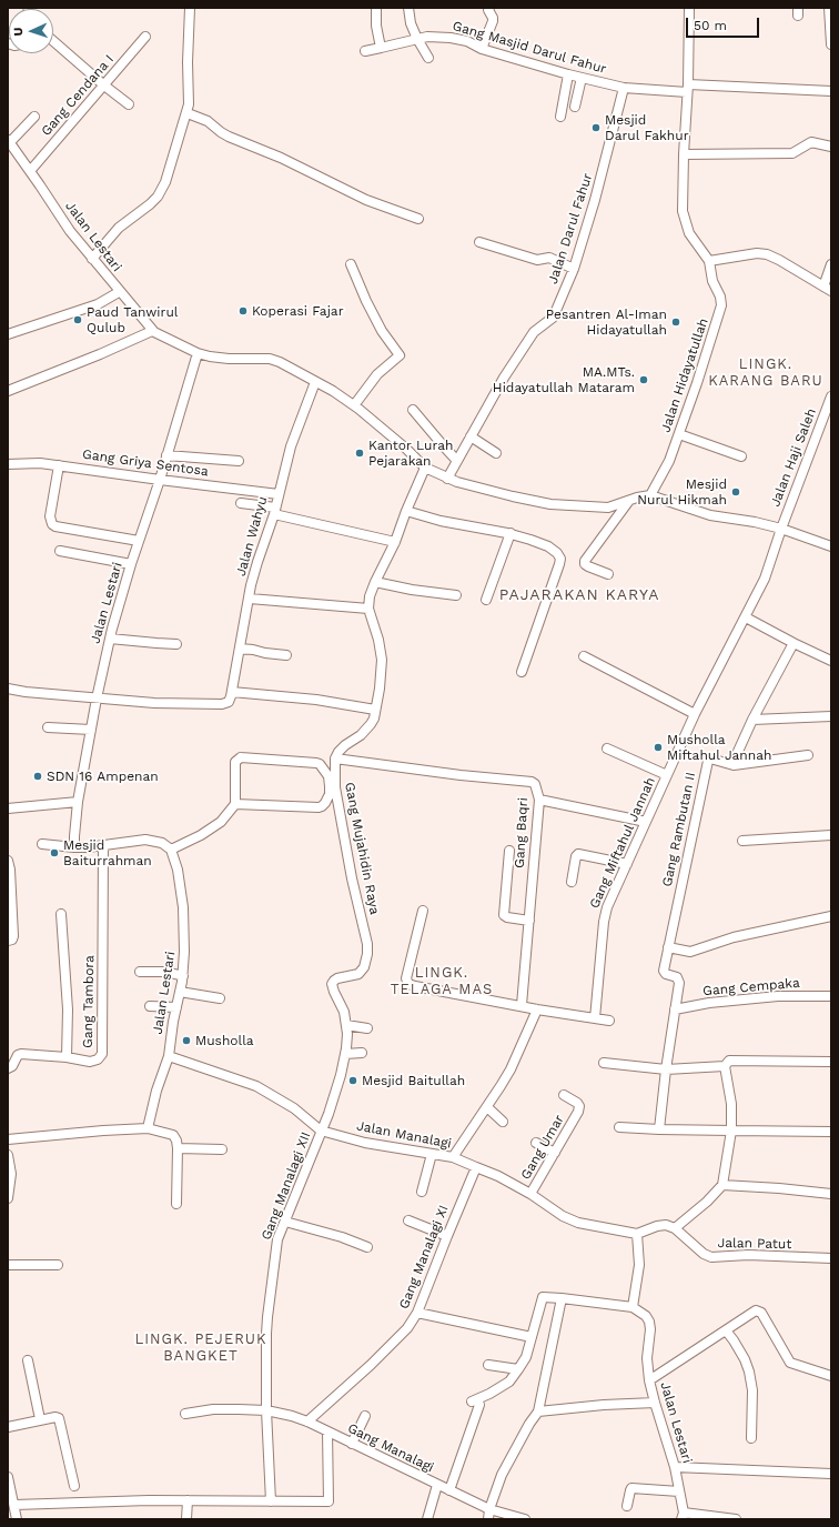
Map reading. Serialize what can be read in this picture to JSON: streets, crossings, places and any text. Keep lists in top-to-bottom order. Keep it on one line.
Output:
{"streets":{"street":["Gang Masjid Darul Fahur","Gang Cendana I","Jalan Darul Fahur","Jalan Lestari","Jalan Hidayatullah","Jalan Haji Saleh","Gang Griya Sentosa","Jalan Wahyu","Gang Rambutan II","Gang Baqri","Gang Miftahul Jannah","Gang Mujahidin Raya","Gang Cempaka","Gang Tambora","Jalan Manalagi","Gang Umar","Gang Manalagi XII","Jalan Patut","Gang Manalagi XI","Gang Manalagi"]},"crossings":[["Gang Masjid Darul Fahur","Jalan Darul Fahur"],["Gang Cendana I","Jalan Lestari"],["Jalan Lestari","Gang Griya Sentosa"],["Jalan Lestari","Jalan Wahyu"],["Jalan Lestari","Jalan Manalagi"],["Jalan Haji Saleh","Gang Miftahul Jannah"],["Gang Griya Sentosa","Jalan Wahyu"],["Gang Rambutan II","Gang Cempaka"],["Gang Baqri","Gang Mujahidin Raya"],["Gang Mujahidin Raya","Gang Manalagi XII"],["Jalan Manalagi","Gang Umar"],["Jalan Manalagi","Gang Manalagi XII"],["Jalan Manalagi","Gang Manalagi XI"],["Gang Manalagi XII","Gang Manalagi"],["Gang Manalagi XI","Gang Manalagi"]],"districts":["LINGK. KARANG BARU","PAJARAKAN KARYA","LINGK. TELAGA MAS","LINGK. PEJERUK BANGKET"],"places":["Mesjid Darul Fakhur","Koperasi Fajar","Paud Tanwirul Qulub","Pesantren Al-Iman Hidayatullah","MA.MTs. Hidayatullah Mataram","Kantor Lurah Pejarakan","Mesjid Nurul Hikmah","Musholla Miftahul Jannah","SDN 16 Ampenan","Mesjid Baiturrahman","Musholla","Mesjid Baitullah"],"scale_bar":"50 m","north":"left"}
